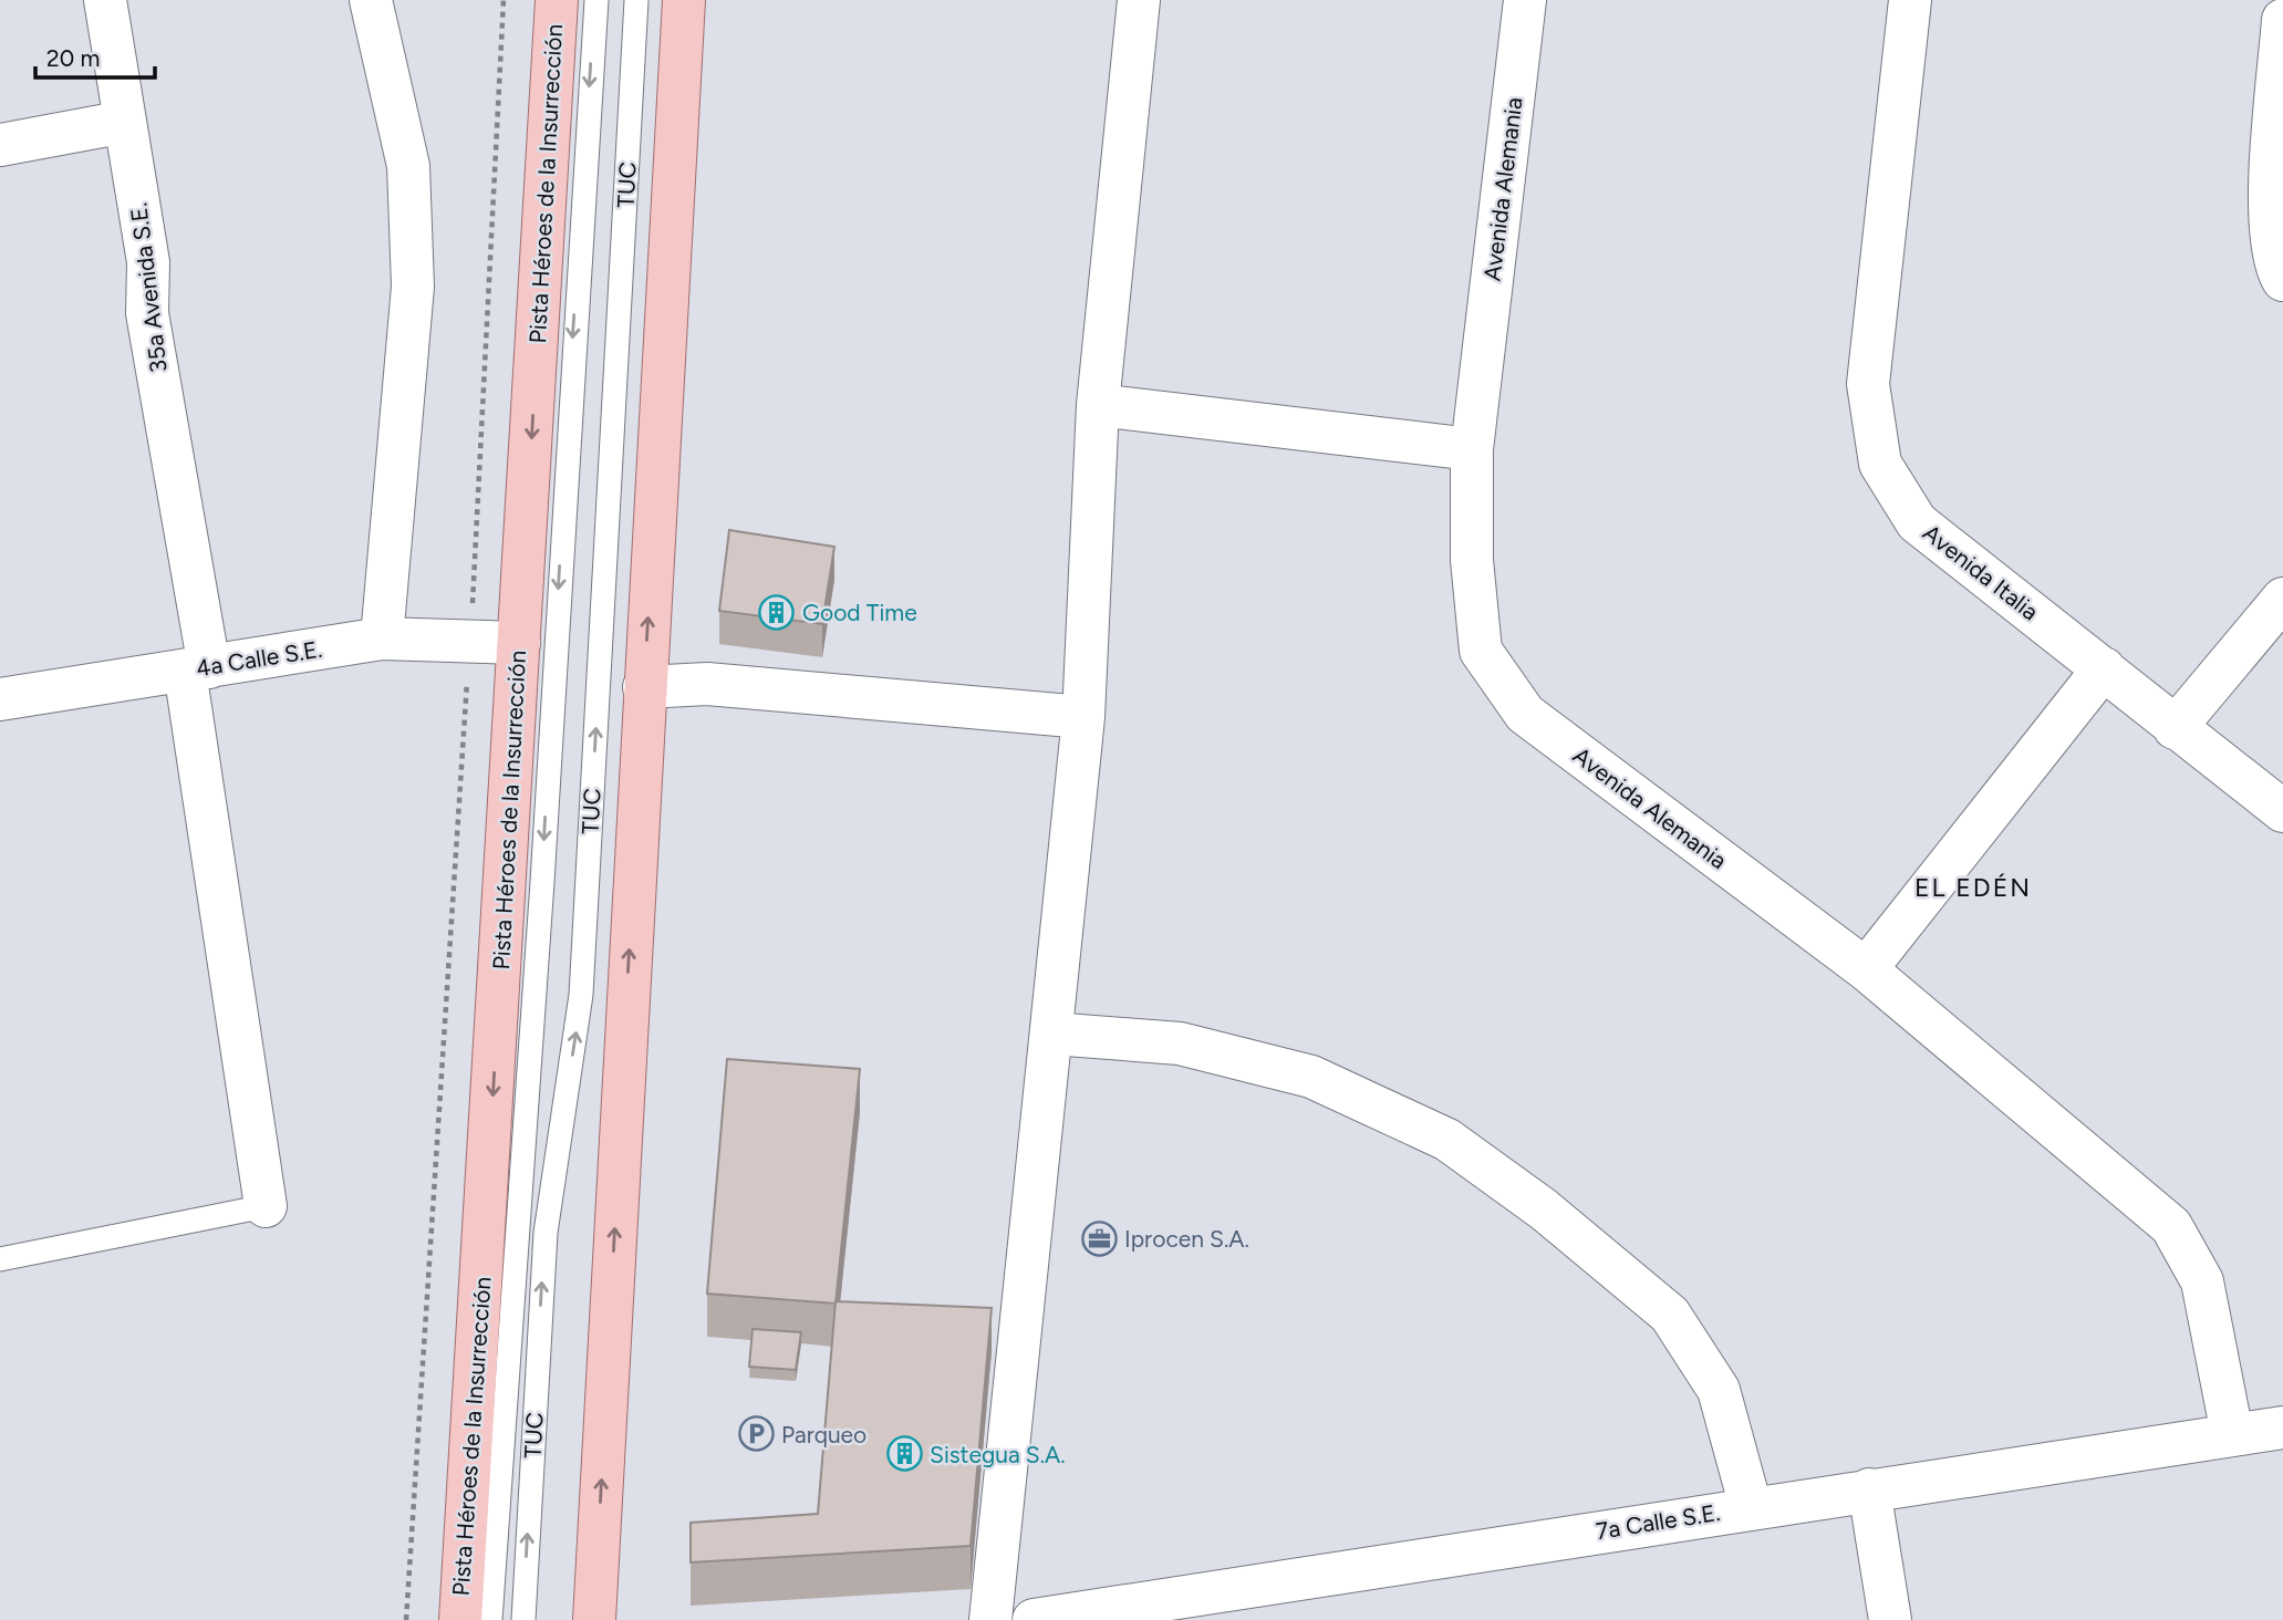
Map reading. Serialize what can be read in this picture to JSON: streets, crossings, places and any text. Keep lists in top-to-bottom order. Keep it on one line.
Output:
{"streets":{"main road":["Pista Héroes de la Insurrección"],"street":["Avenida Alemania","35a Avenida S.E.","Avenida Italia","4a Calle S.E.","7a Calle S.E."],"lane":["TUC"]},"crossings":[["Pista Héroes de la Insurrección","4a Calle S.E."],["Avenida Alemania","7a Calle S.E."],["35a Avenida S.E.","4a Calle S.E."]],"districts":["EL EDÉN"],"places":{"building":["Good Time","Sistegua S.A."],"office":["Iprocen S.A."],"parking":["Parqueo"]},"scale_bar":"20 m"}
